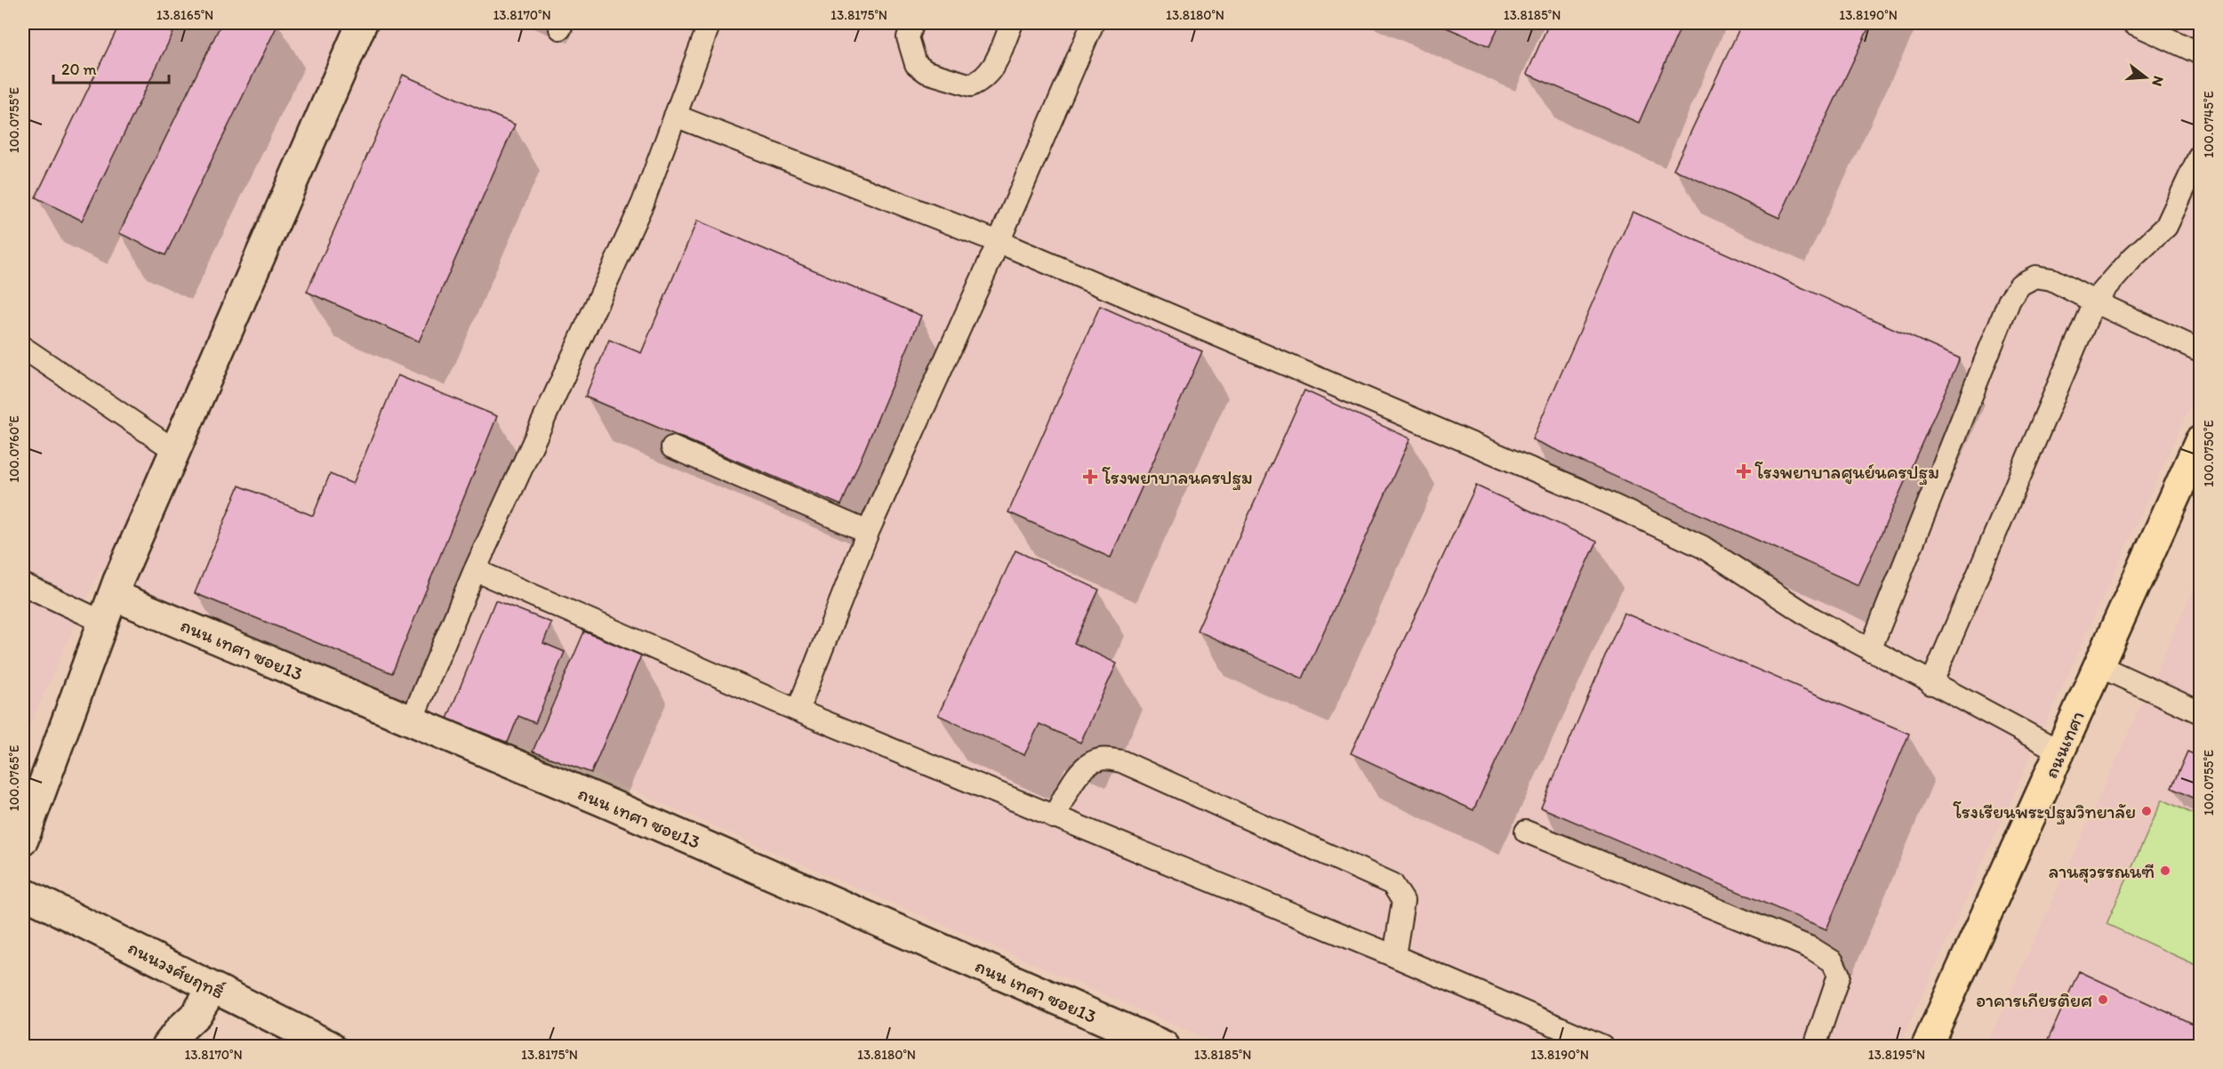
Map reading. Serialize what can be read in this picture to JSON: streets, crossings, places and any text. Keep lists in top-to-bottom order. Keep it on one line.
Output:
{"streets":{"main road":["ถนนเทศา"],"street":["ถนน เทศา ซอย13","ถนนวงศ์ยฤทธิ์"]},"places":{"health":["โรงพยาบาลศูนย์นครปฐม","โรงพยาบาลนครปฐม"],"other":["โรงเรียนพระปฐมวิทยาลัย","ลานสุวรรณนฑี","อาคารเกียรติยศ"]},"scale_bar":"20 m","north":"right","coordinates":["13.8165°N","13.8170°N","13.8175°N","13.8180°N","13.8185°N","13.8190°N","100.0755°E","100.0745°E","100.0760°E","100.0750°E","100.0765°E","13.8195°N"]}
